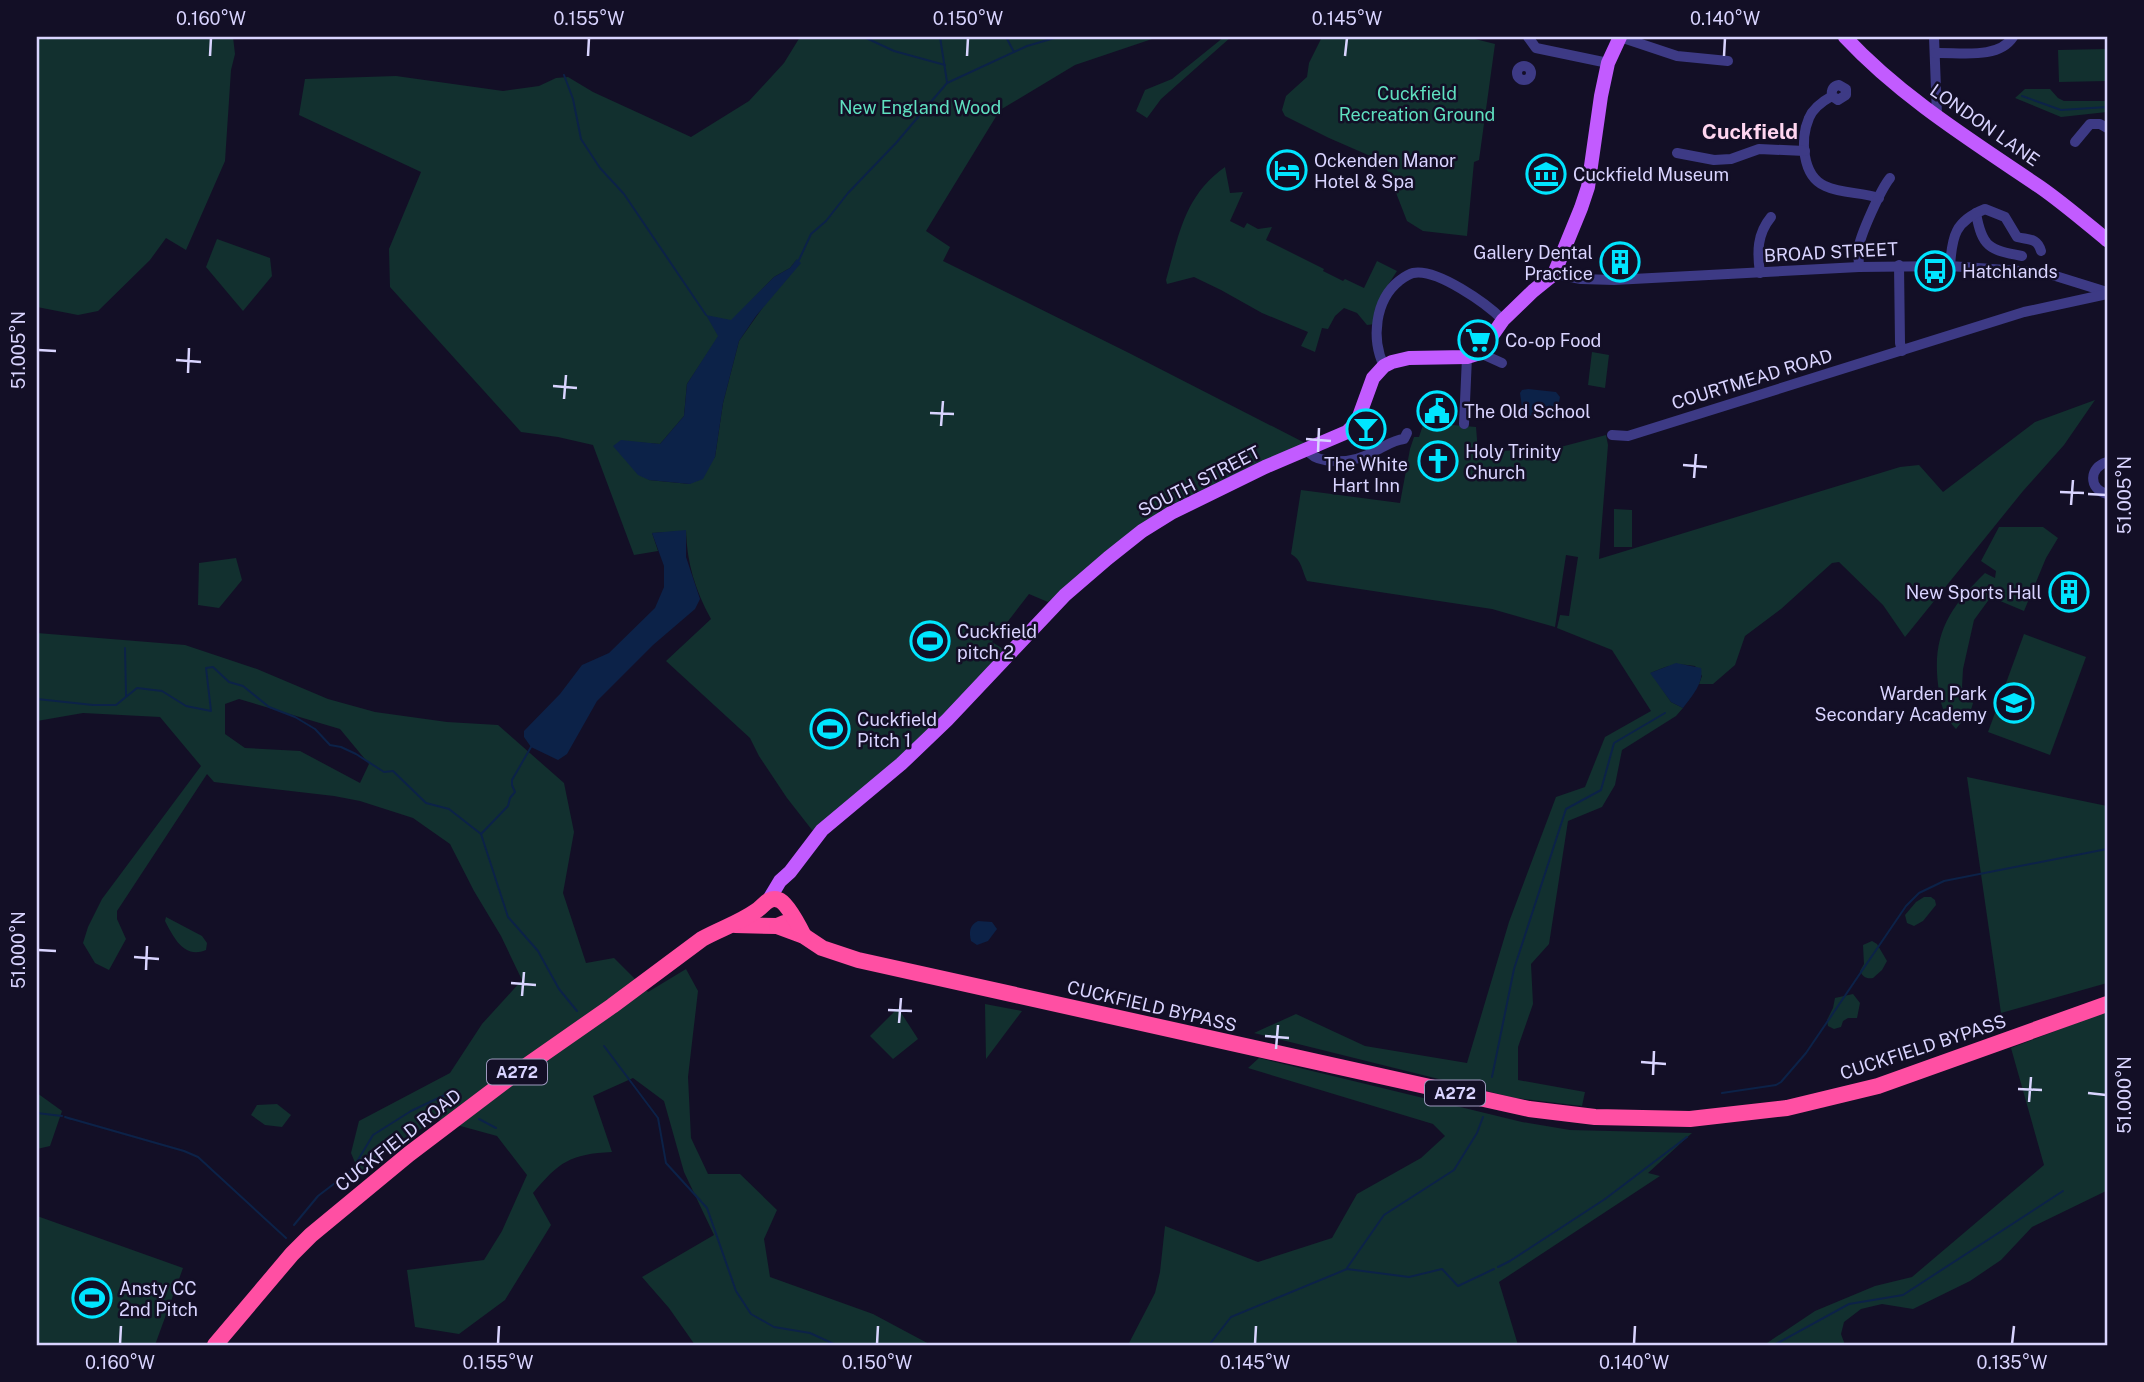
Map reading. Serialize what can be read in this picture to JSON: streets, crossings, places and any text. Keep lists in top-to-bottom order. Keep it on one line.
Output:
{"streets":{"highway":["CUCKFIELD BYPASS","A272","CUCKFIELD ROAD"],"main road":["LONDON LANE","SOUTH STREET"],"street":["BROAD STREET","COURTMEAD ROAD"]},"crossings":[["BROAD STREET","COURTMEAD ROAD"],["SOUTH STREET","CUCKFIELD BYPASS"],["SOUTH STREET","CUCKFIELD ROAD"],["CUCKFIELD BYPASS","CUCKFIELD ROAD"]],"districts":["Cuckfield"],"parks":["Cuckfield Recreation Ground","New England Wood"],"places":{"hotel":["Ockenden Manor Hotel & Spa"],"museum":["Cuckfield Museum"],"building":["Gallery Dental Practice","New Sports Hall"],"bus stop":["Hatchlands"],"supermarket":["Co-op Food"],"public building":["The Old School"],"bar":["The White Hart Inn"],"church":["Holy Trinity Church"],"sports":["Cuckfield pitch 2","Cuckfield Pitch 1","Ansty CC 2nd Pitch"],"school or university":["Warden Park Secondary Academy"]},"coordinates":["0.160°W","0.155°W","0.150°W","0.145°W","0.140°W","51.005°N","51.000°N","0.135°W"]}
